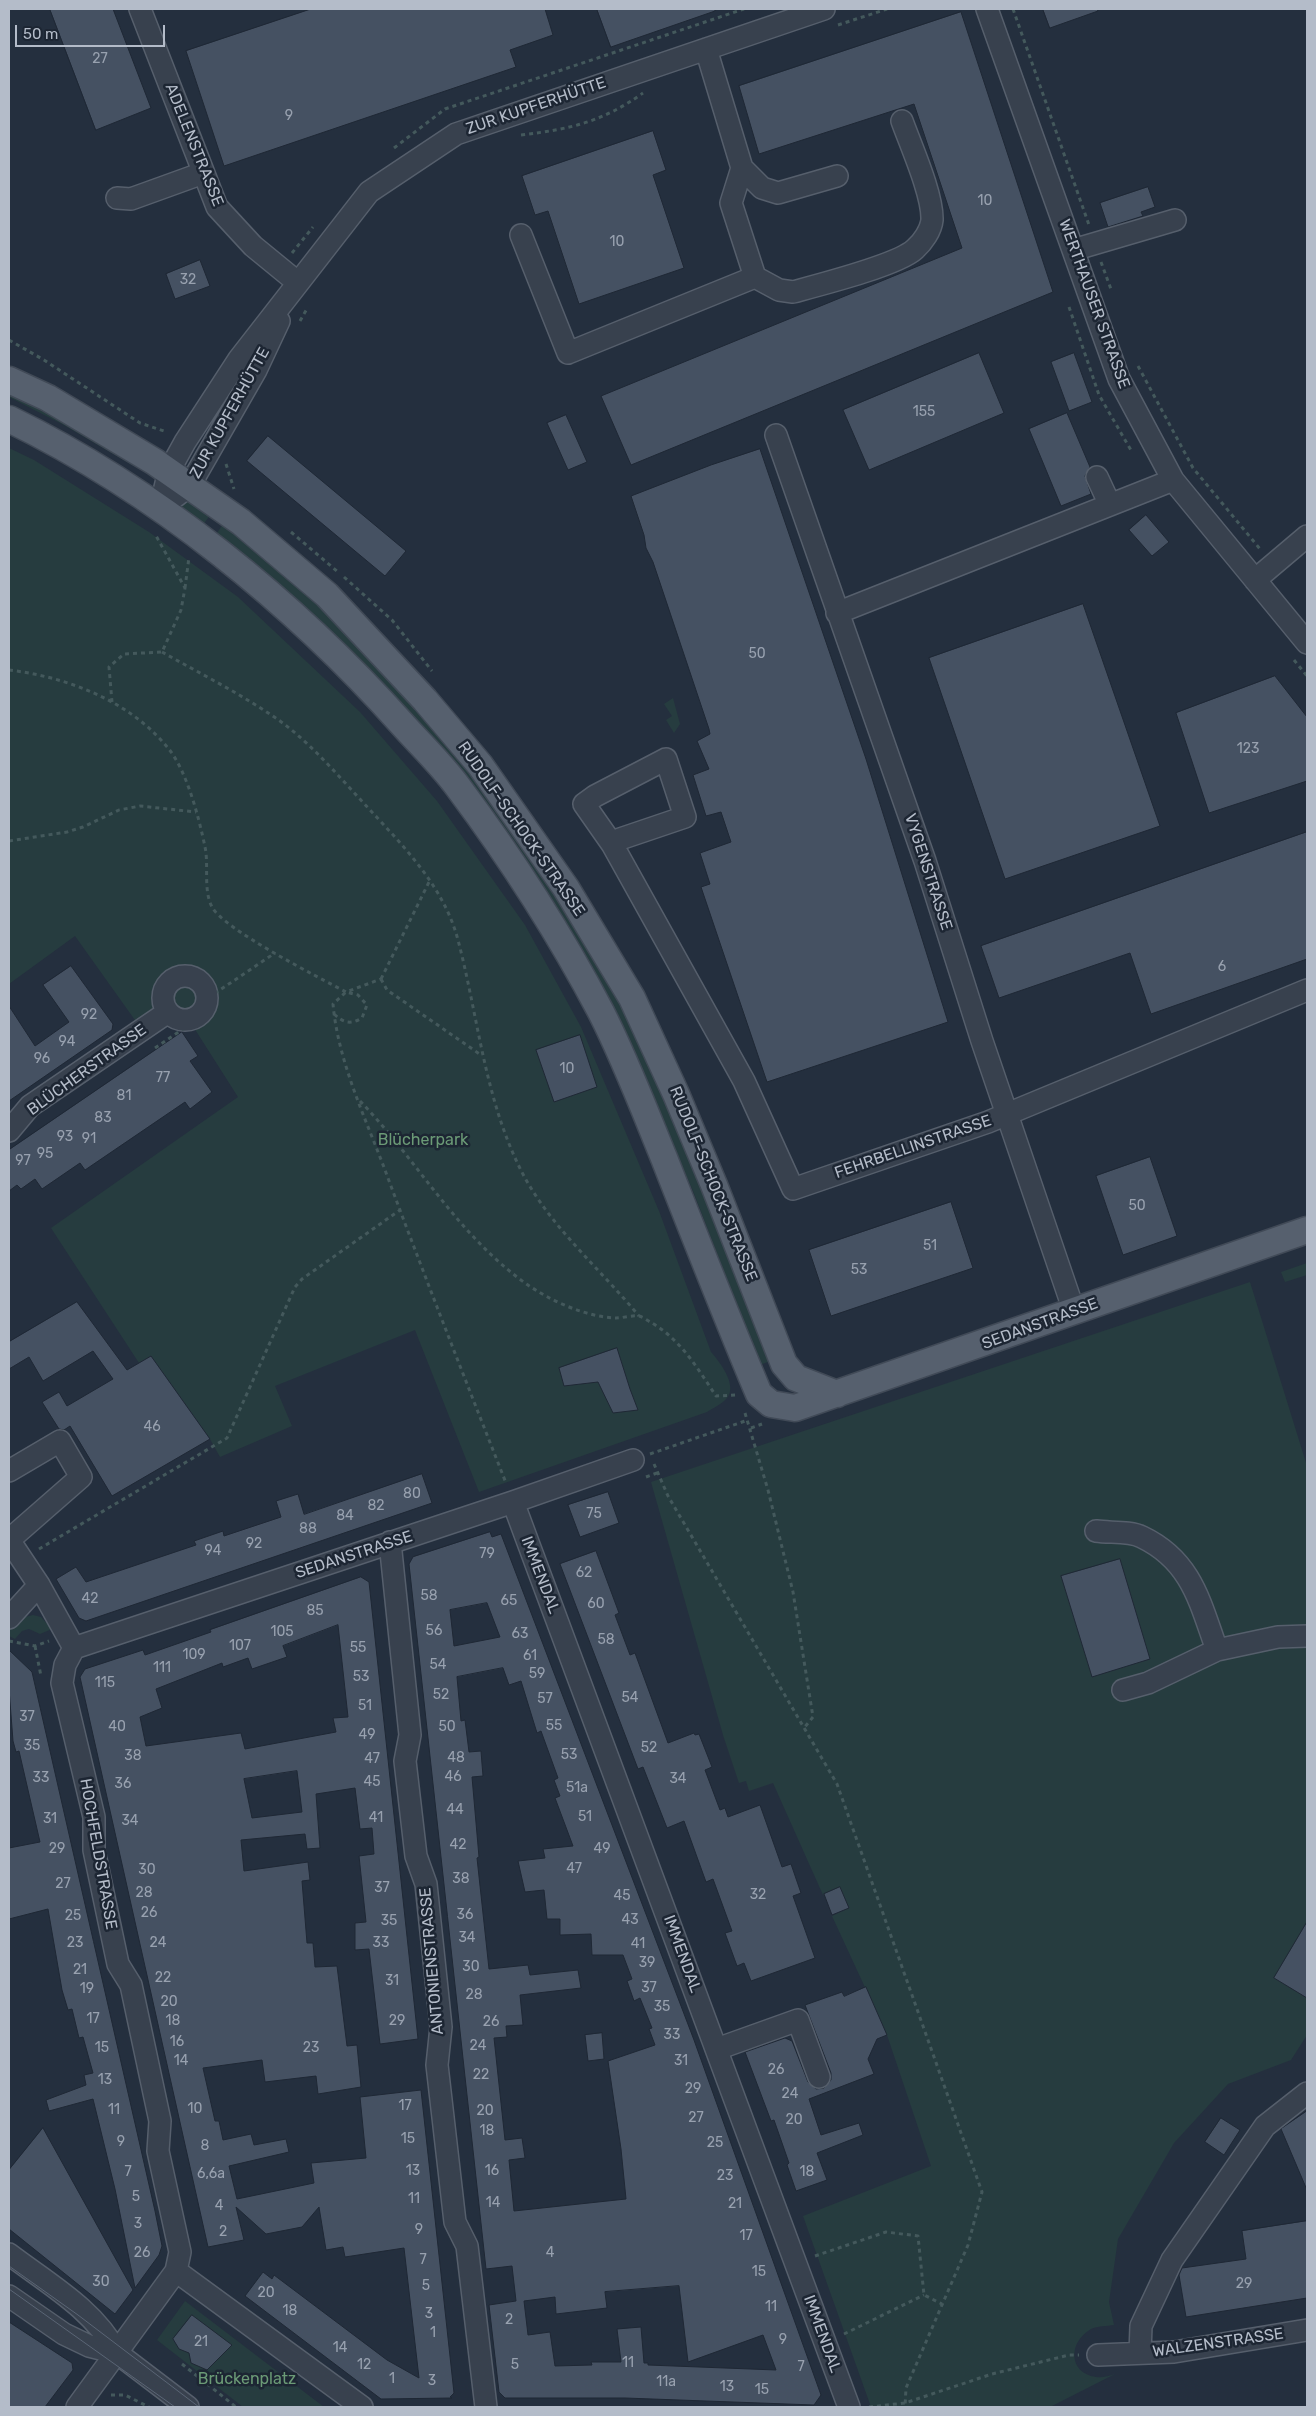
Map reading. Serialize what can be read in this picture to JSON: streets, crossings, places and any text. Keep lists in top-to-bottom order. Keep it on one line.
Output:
{"streets":{"main road":["RUDOLF-SCHOCK-STRASSE","SEDANSTRASSE"],"street":["ZUR KUPFERHÜTTE","ADELENSTRASSE","WERTHAUSER STRASSE","VYGENSTRASSE","BLÜCHERSTRASSE","FEHRBELLINSTRASSE","IMMENDAL","HOCHFELDSTRASSE","ANTONIENSTRASSE","WALZENSTRASSE"]},"crossings":[["ZUR KUPFERHÜTTE","ADELENSTRASSE"],["ZUR KUPFERHÜTTE","RUDOLF-SCHOCK-STRASSE"],["RUDOLF-SCHOCK-STRASSE","SEDANSTRASSE"],["VYGENSTRASSE","FEHRBELLINSTRASSE"],["VYGENSTRASSE","SEDANSTRASSE"],["SEDANSTRASSE","IMMENDAL"],["SEDANSTRASSE","HOCHFELDSTRASSE"],["SEDANSTRASSE","ANTONIENSTRASSE"]],"parks":["Blücherpark","Brückenplatz"],"house_numbers":["27","9","10","10","32","155","50","123","6","92","94","96","10","77","81","83","93","91","95","97","50","51","53","46","80","82","75","84","88","92","94","79","62","58","42","65","60","85","56","105","63","58","107","55","109","61","54","111","59","53","115","52","54","57","51","37","55","40","50","49","35","52","53","38","48","47","46","33","34","45","36","51a","44","51","41","31","34","42","29","49","47","30","38","27","37","28","32","45","26","36","25","43","35","34","23","24","33","41","39","30","21","22","31","37","19","28","20","35","17","18","29","26","33","16","24","15","23","14","31","26","22","13","29","24","17","10","11","20","27","20","18","15","9","25","8","13","16","7","18","6,6a","23","5","11","14","21","4","3","9","2","17","26","4","7","15","30","29","5","20","11","18","3","2","1","9","21","14","11","12","5","7","1","3","11a","13","15"],"scale_bar":"50 m"}
